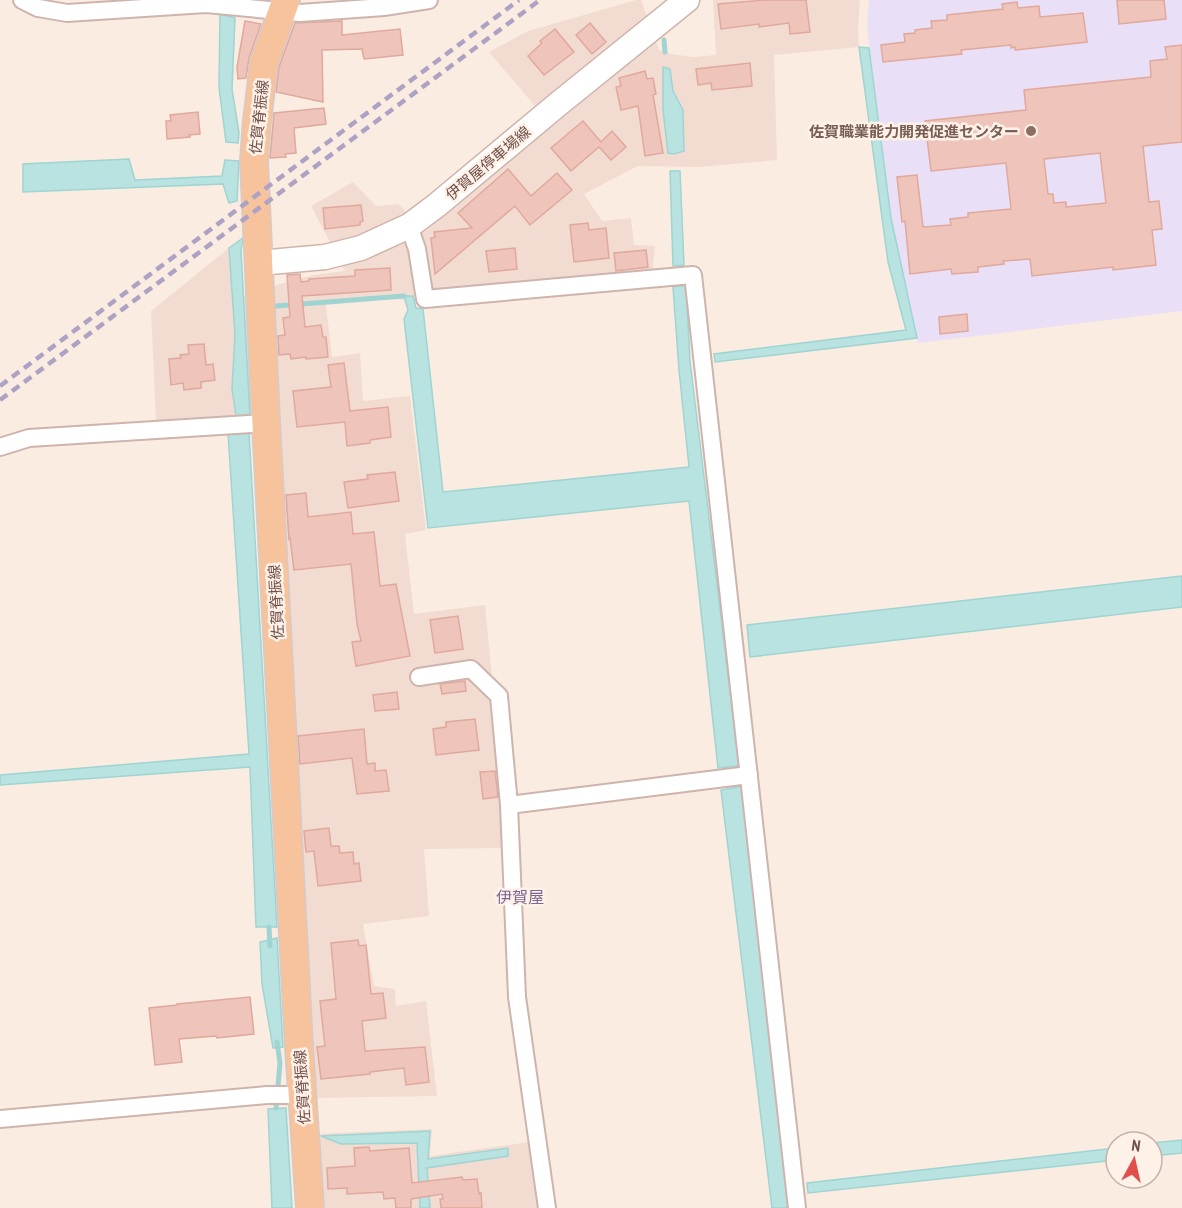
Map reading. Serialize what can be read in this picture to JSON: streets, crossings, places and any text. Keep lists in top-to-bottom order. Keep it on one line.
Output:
{"streets":{"main road":["佐賀脊振線","伊賀屋停車場線"]},"crossings":[["佐賀脊振線","伊賀屋停車場線"]],"districts":["伊賀屋"],"places":["佐賀職業能力開発促進センター"],"north":"top"}
